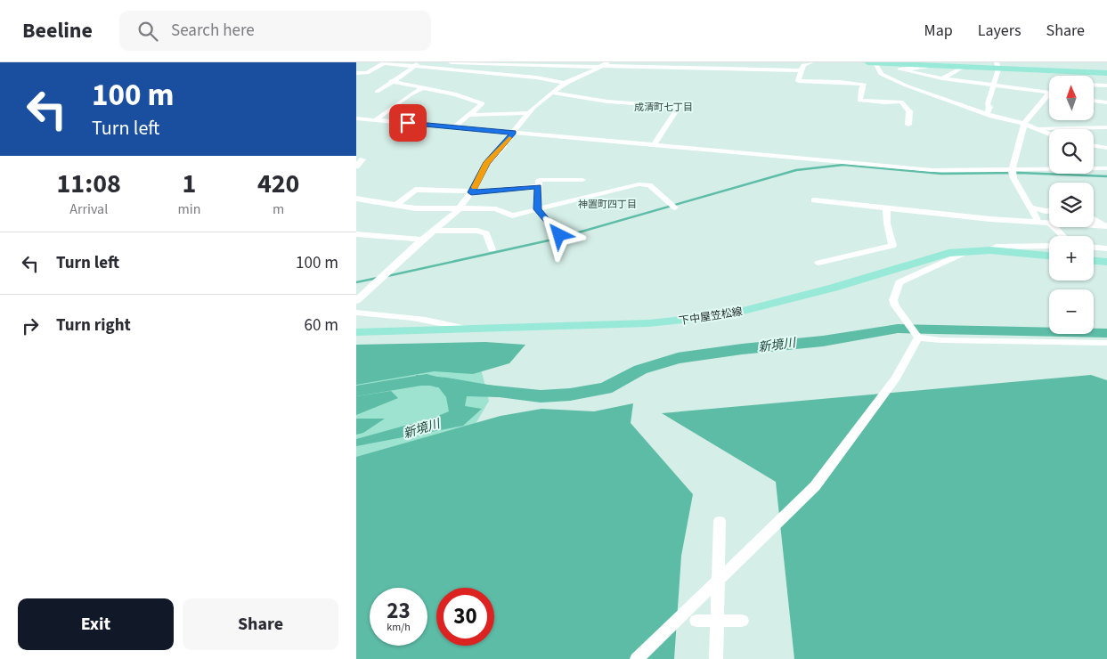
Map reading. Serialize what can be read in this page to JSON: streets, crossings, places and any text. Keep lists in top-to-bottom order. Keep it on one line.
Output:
{"streets":{"main road":["下中屋笠松線"]},"districts":["成清町七丁目","神置町四丁目"],"water":["新境川"],"north":"top","page":{"header":"Beeline","search":"Search here","nav":["Map","Layers","Share"],"turn":["100 m","Turn left"],"map_buttons":["+","−"],"eta":["11:08","Arrival","1","min","420","m"],"list":[{"name":"Turn left","value":"100 m"},{"name":"Turn right","value":"60 m"}],"speed":"23 km/h","limit":"30","buttons":["Exit","Share"]}}
